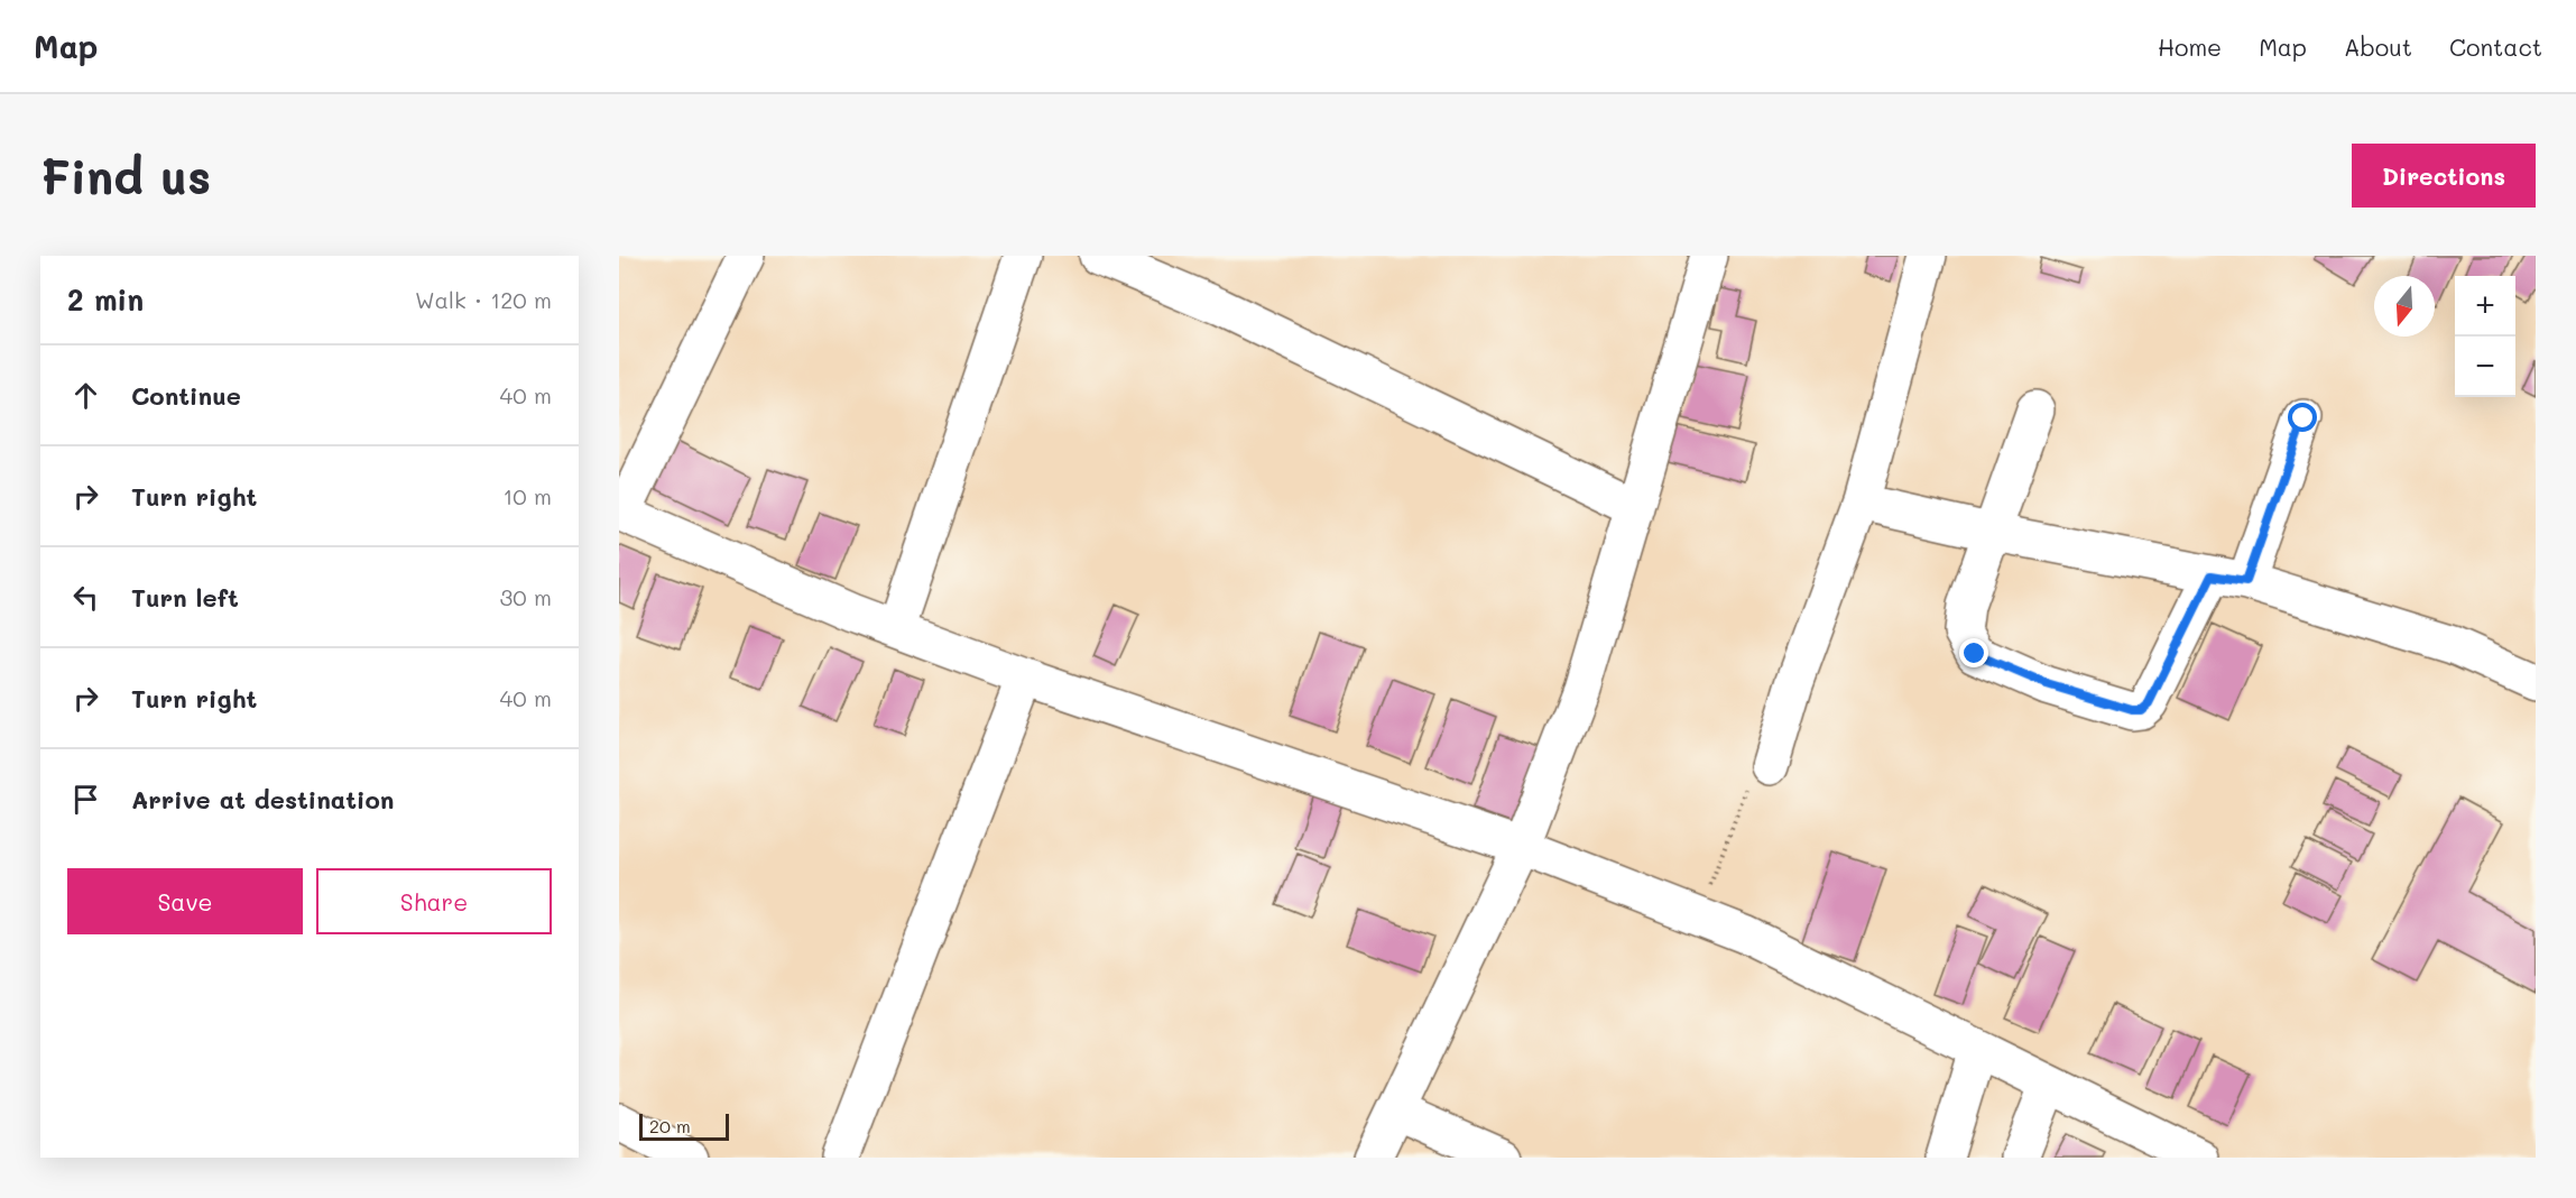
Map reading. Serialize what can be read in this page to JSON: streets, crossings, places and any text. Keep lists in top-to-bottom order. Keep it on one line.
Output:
{"scale_bar":"20 m","north":"bottom","page":{"header":"Map","nav":["Home","Map","About","Contact"],"buttons":["Directions",["Save","Share"]],"title":"Find us","heading":["2 min","Walk · 120 m"],"map_buttons":["+","−"],"list":[["Continue","40 m"],["Turn right","10 m"],["Turn left","30 m"],["Turn right","40 m"],"Arrive at destination"],"scale":"20 m"}}
